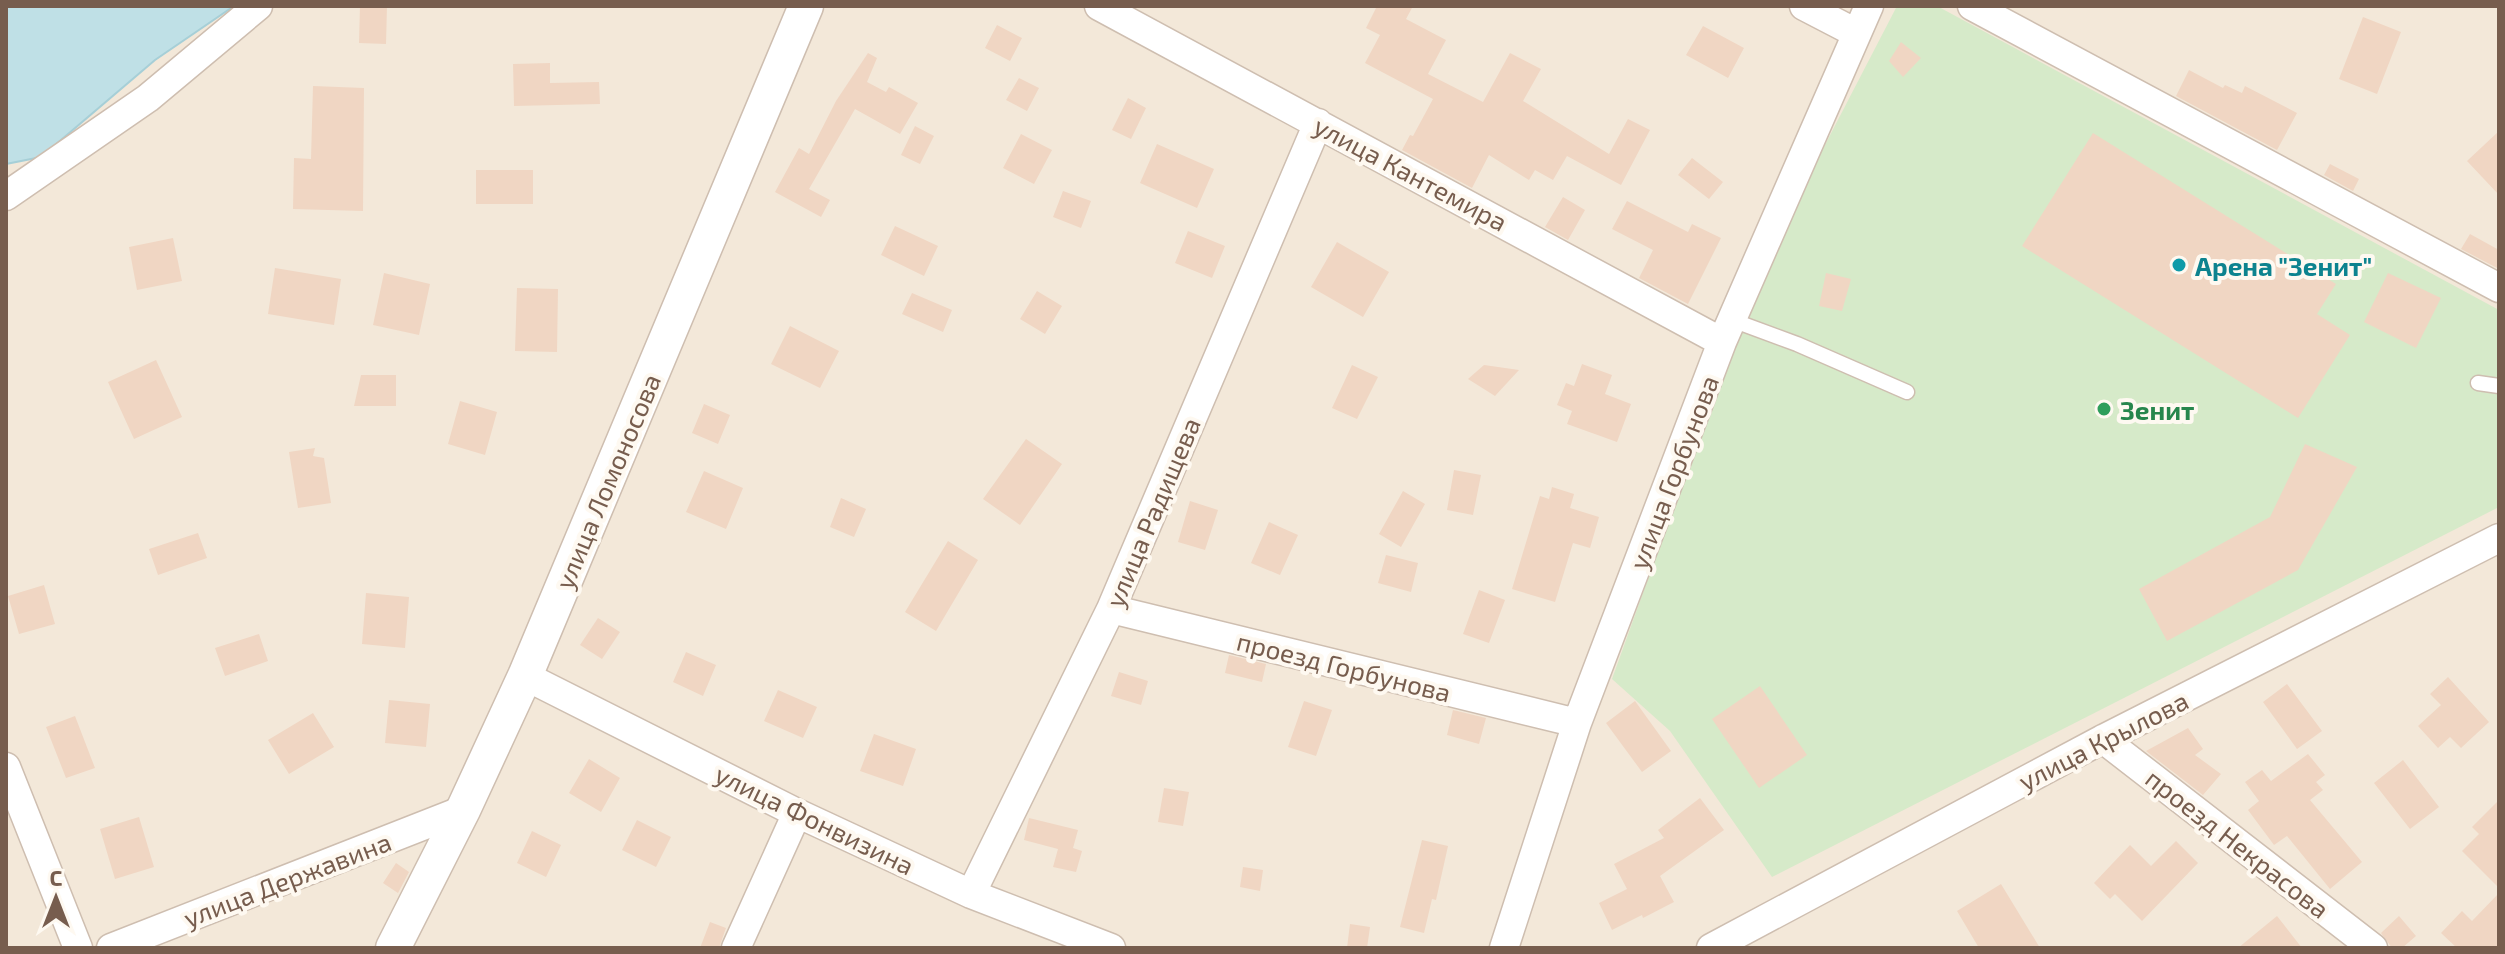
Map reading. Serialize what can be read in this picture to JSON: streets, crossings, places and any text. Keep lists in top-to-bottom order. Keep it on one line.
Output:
{"streets":{"street":["улица Кантемира","улица Горбунова","улица Ломоносова","улица Радищева","проезд Горбунова","улица Крылова","улица Фонвизина","проезд Некрасова","улица Державина"]},"crossings":[["улица Кантемира","улица Горбунова"],["улица Кантемира","улица Радищева"],["улица Горбунова","проезд Горбунова"],["улица Ломоносова","улица Фонвизина"],["улица Ломоносова","улица Державина"],["улица Радищева","проезд Горбунова"],["улица Радищева","улица Фонвизина"],["улица Крылова","проезд Некрасова"]],"places":["Арена \"Зенит\"","Зенит"],"north":"top"}
